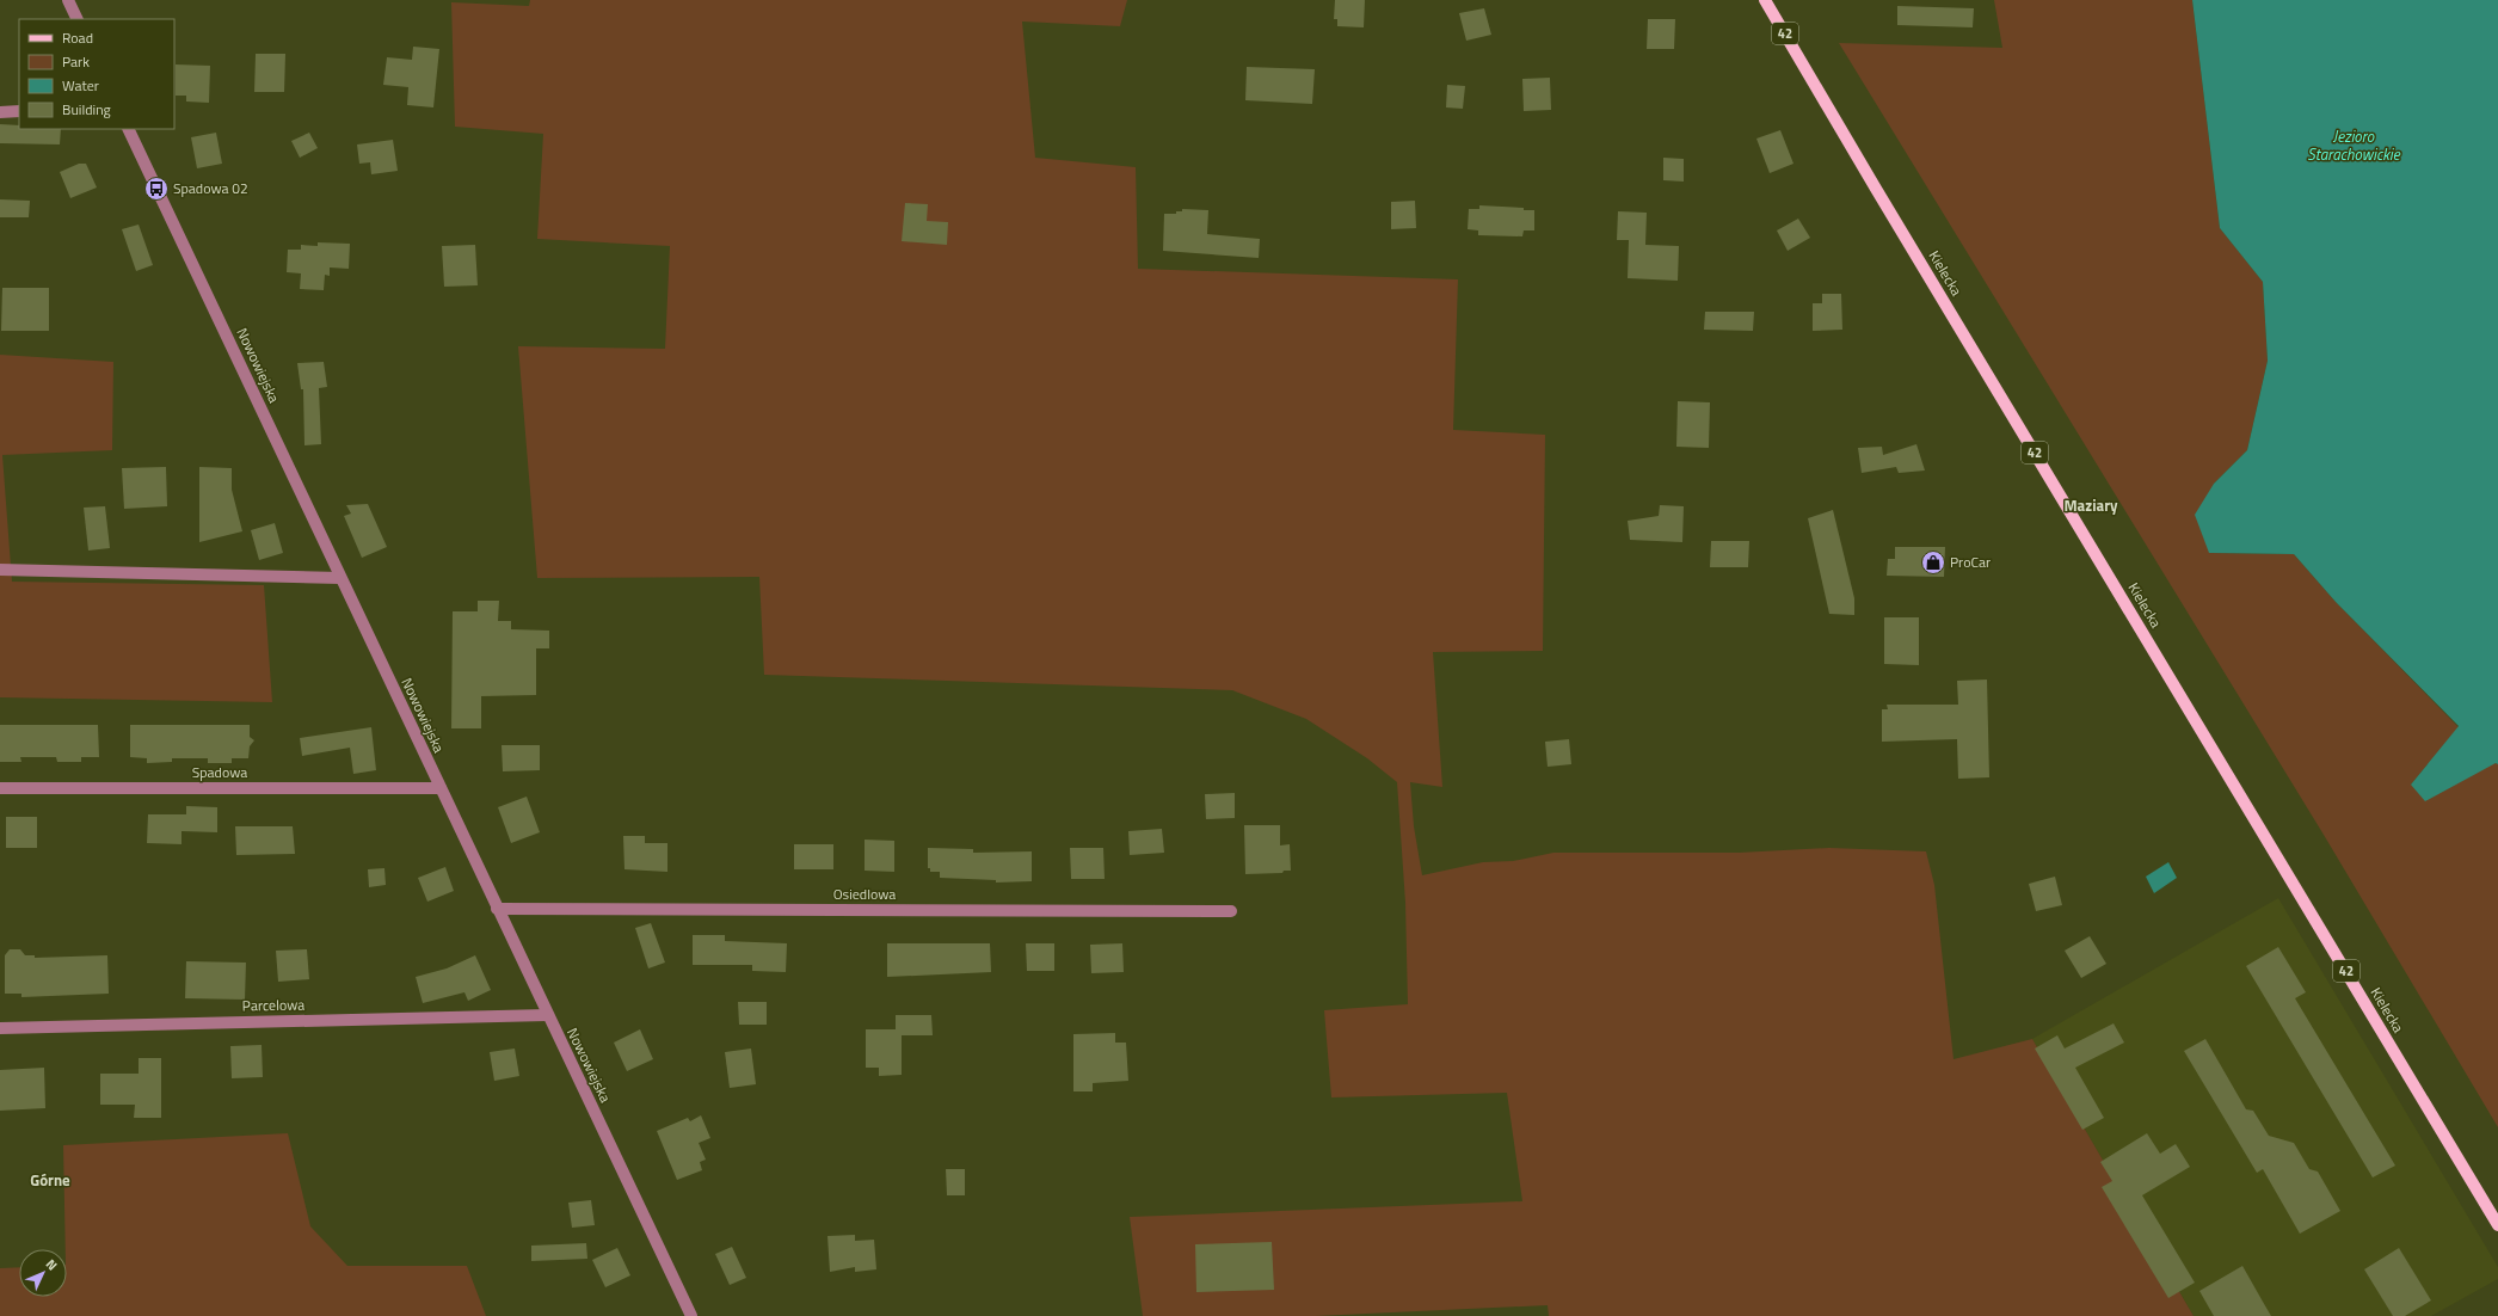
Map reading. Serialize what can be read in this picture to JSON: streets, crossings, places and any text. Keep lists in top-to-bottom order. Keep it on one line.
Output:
{"streets":{"main road":["42","Kielecka"],"street":["Nowowiejska","Spadowa","Osiedlowa","Parcelowa"]},"crossings":[["Nowowiejska","Spadowa"],["Nowowiejska","Osiedlowa"],["Nowowiejska","Parcelowa"]],"districts":["Maziary","Górne"],"water":["Jezioro Starachowickie"],"places":{"bus stop":["Spadowa 02"],"shop":["ProCar"]},"legend":["Road","Park","Water","Building"],"north":"top right"}
